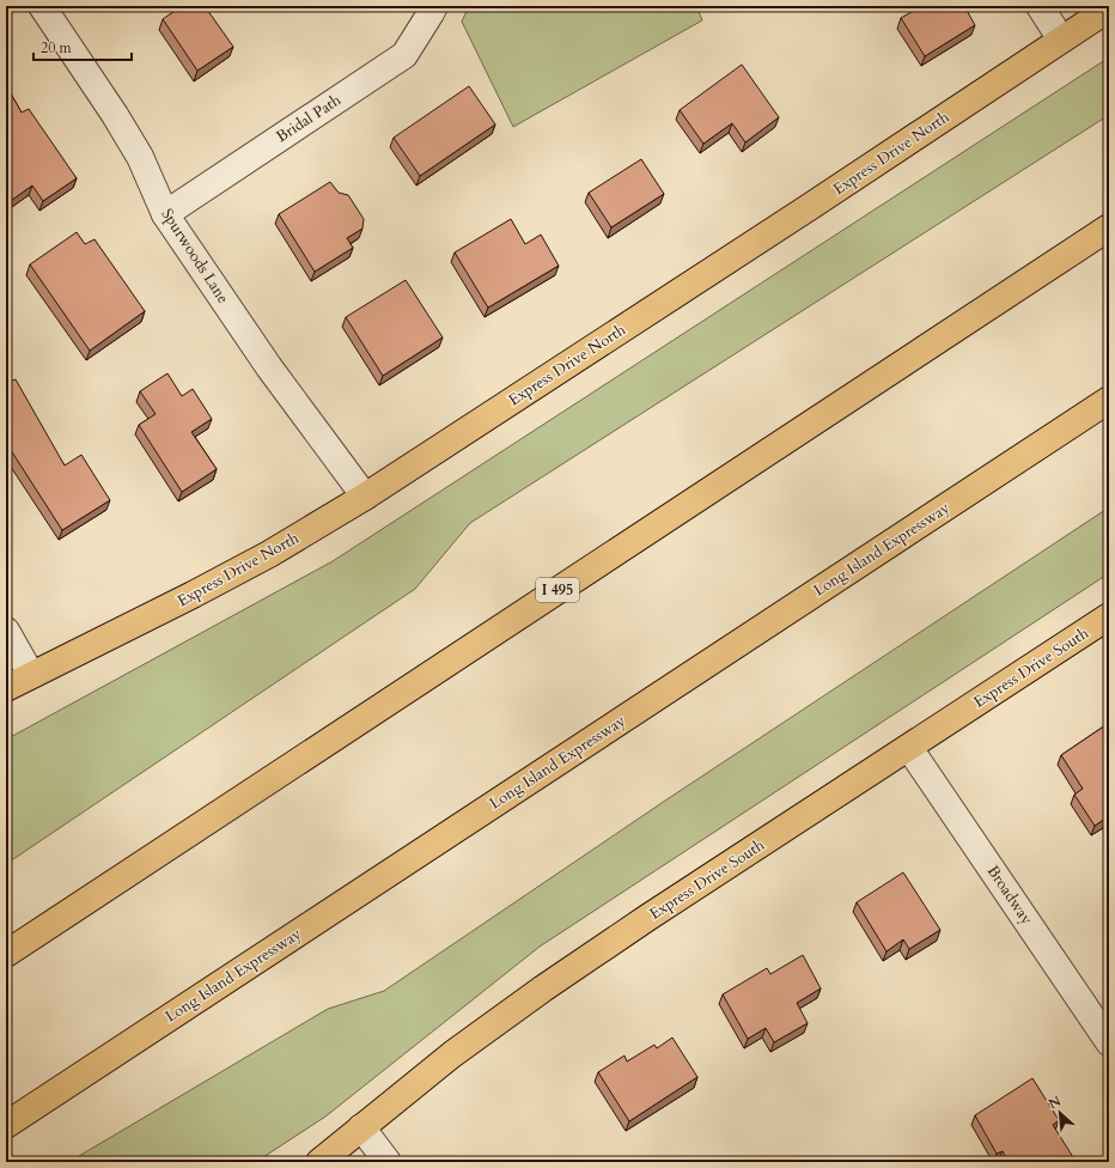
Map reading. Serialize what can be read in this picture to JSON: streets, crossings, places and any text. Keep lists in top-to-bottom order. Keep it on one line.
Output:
{"streets":{"main road":["Express Drive North","Long Island Expressway","I 495","Express Drive South"],"street":["Bridal Path","Spurwoods Lane","Broadway"]},"crossings":[["Bridal Path","Spurwoods Lane"],["Express Drive North","Spurwoods Lane"],["Express Drive South","Broadway"]],"scale_bar":"20 m","north":"top left"}
